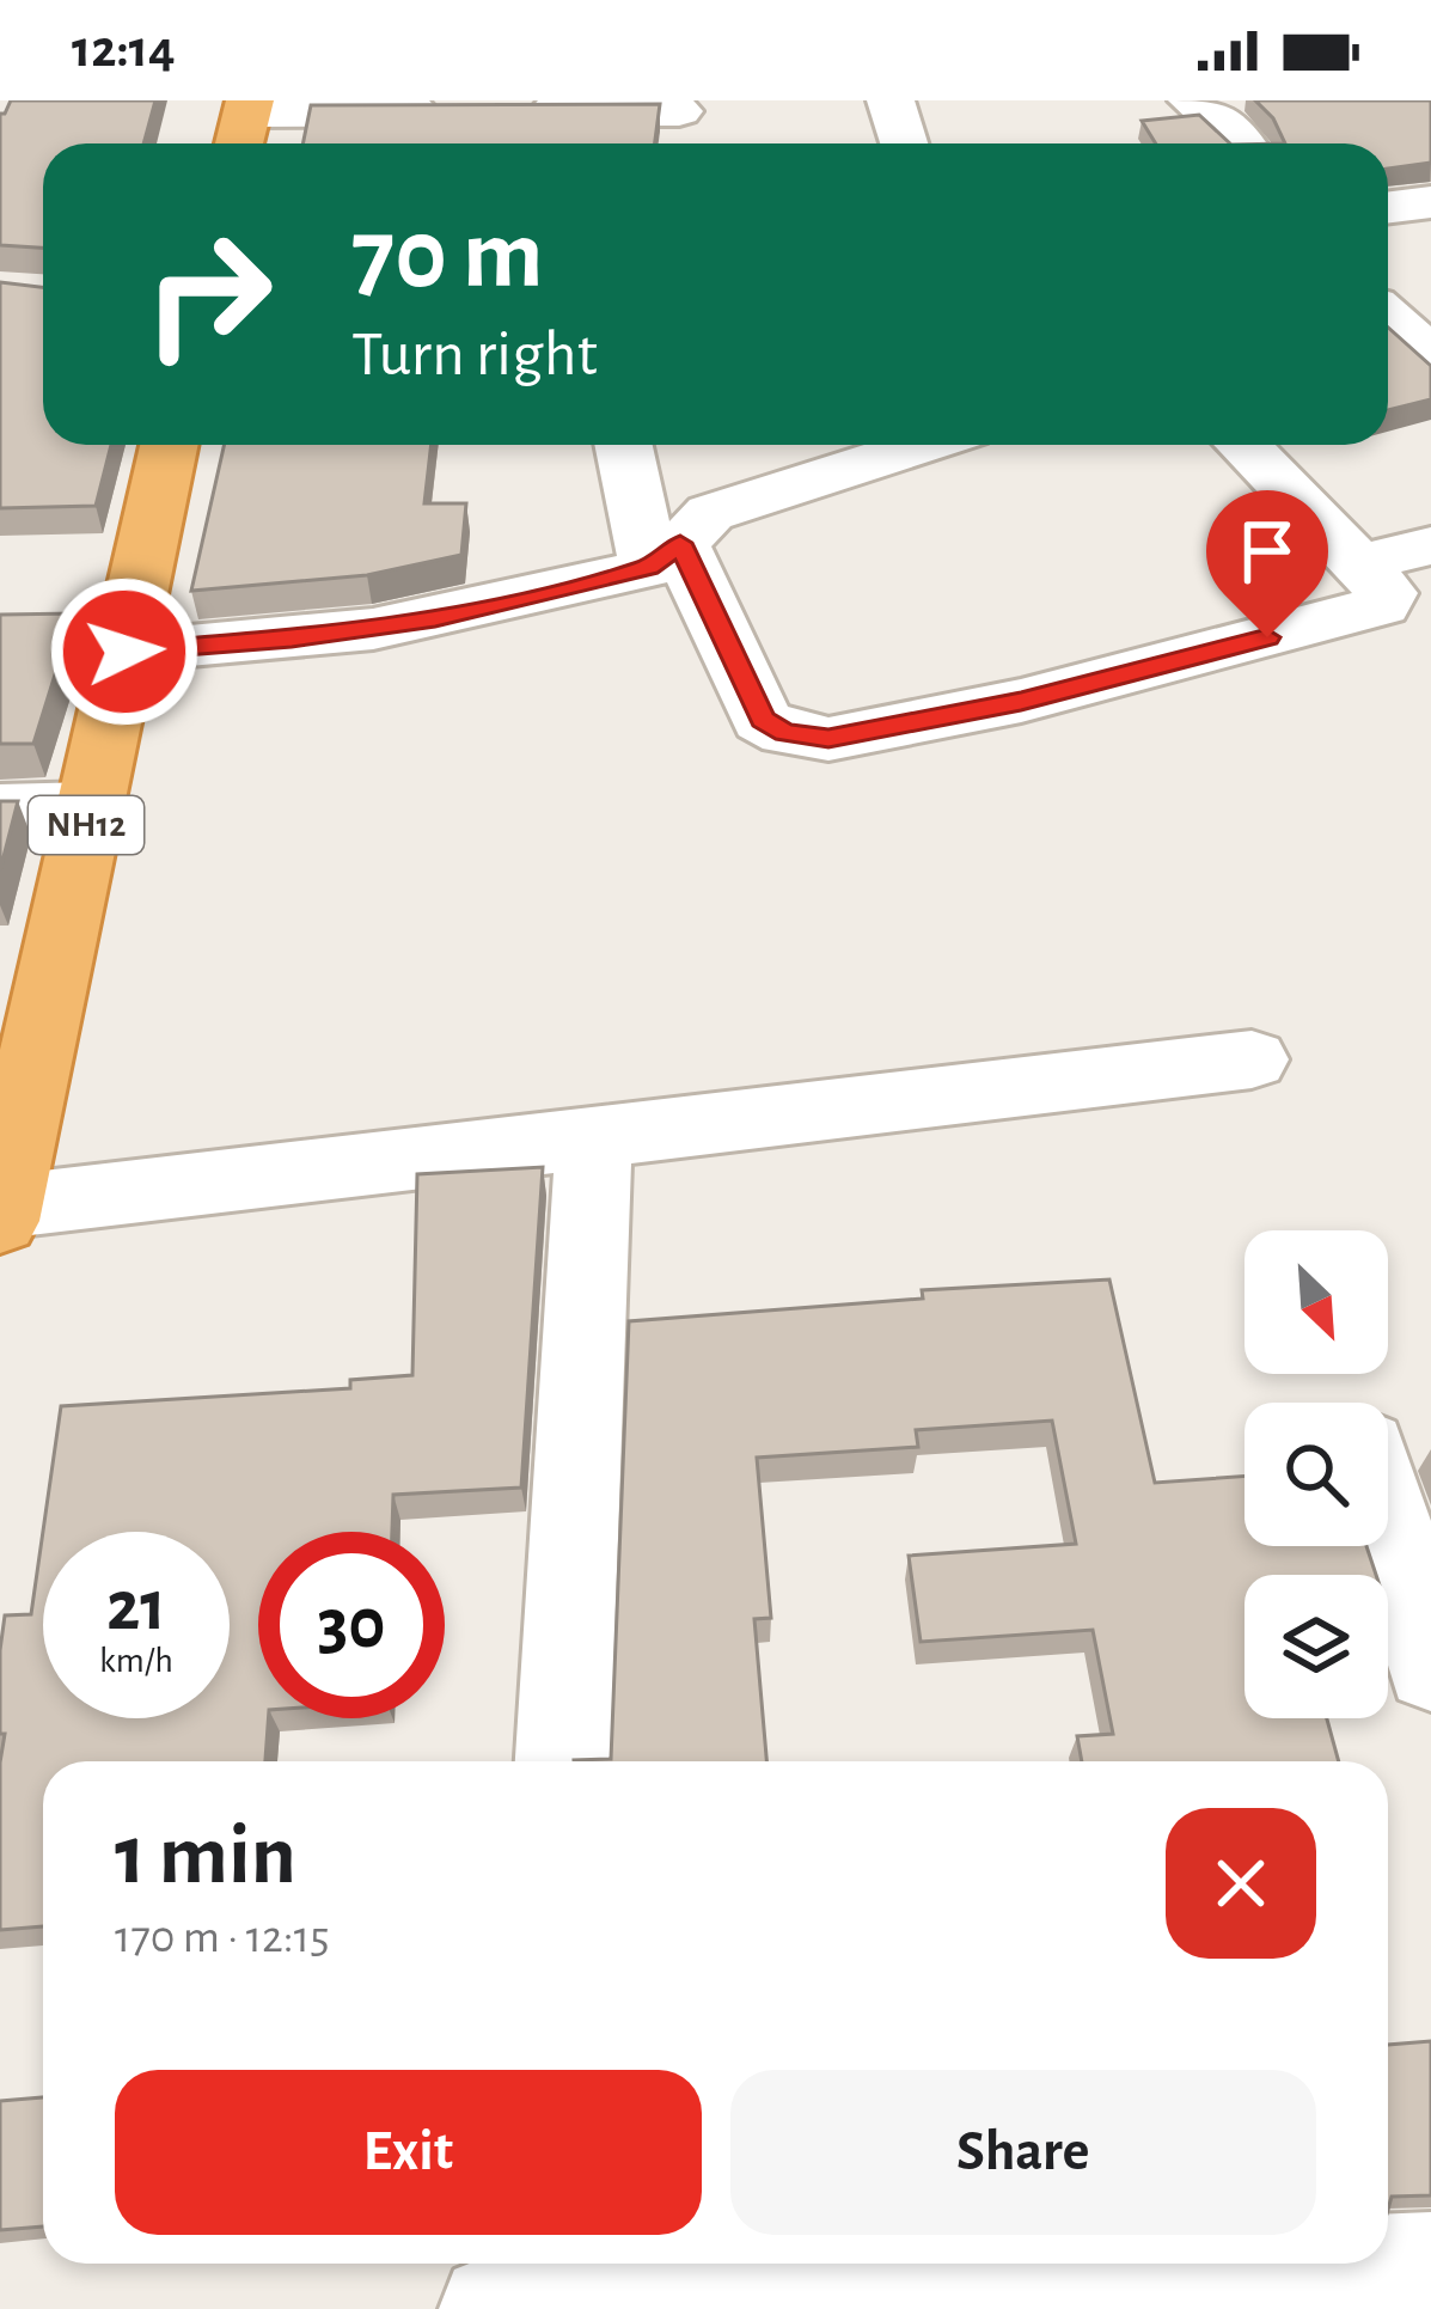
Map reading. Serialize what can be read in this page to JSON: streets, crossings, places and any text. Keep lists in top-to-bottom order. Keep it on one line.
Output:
{"streets":{"highway":["NH12"]},"north":"bottom right","page":{"status":"12:14","turn":["70 m","Turn right"],"speed":"21 km/h","limit":"30","heading":["1 min","170 m · 12:15"],"buttons":["Exit","Share"]}}
